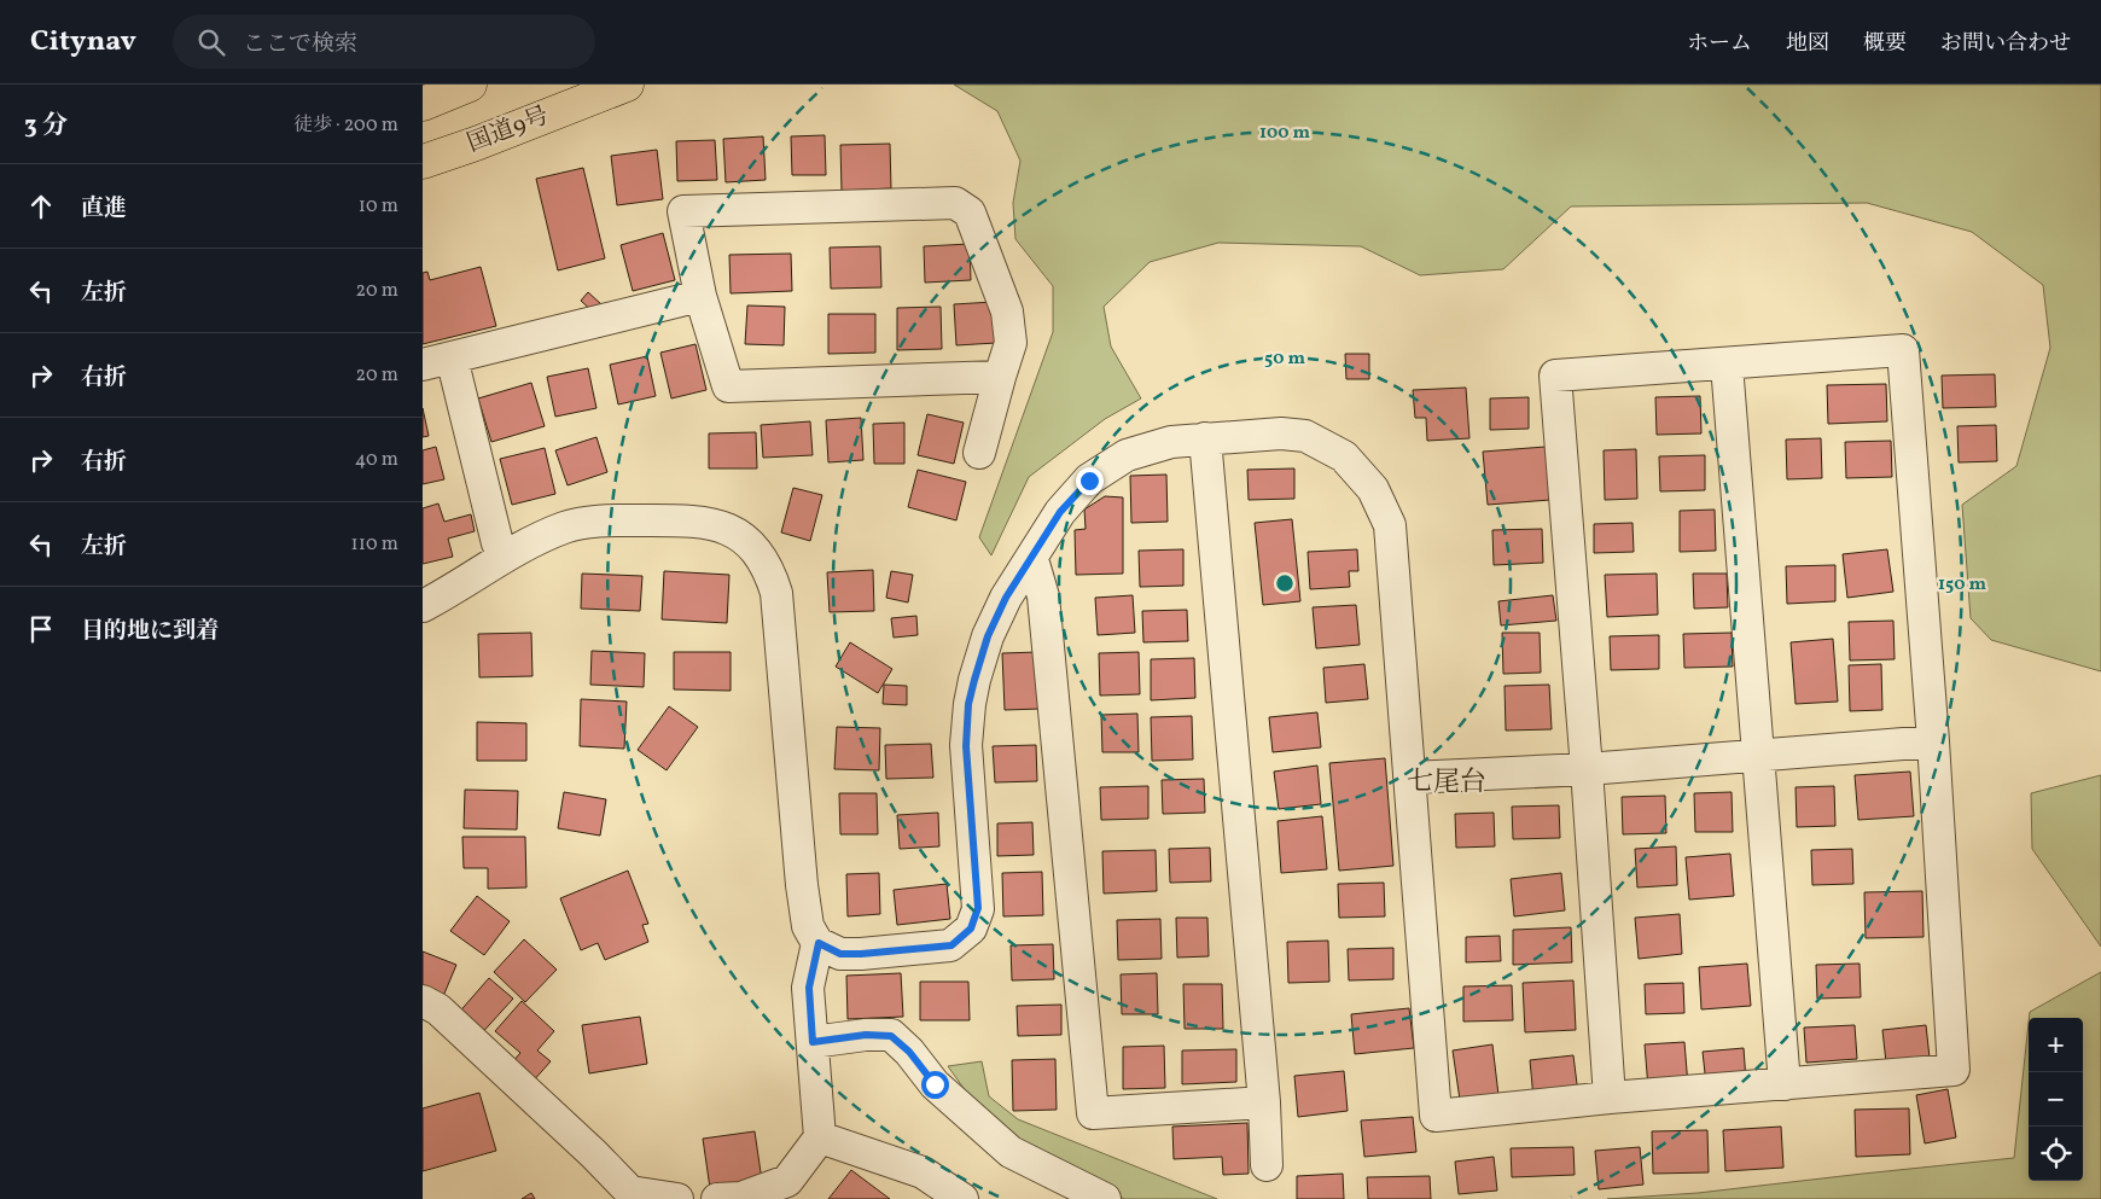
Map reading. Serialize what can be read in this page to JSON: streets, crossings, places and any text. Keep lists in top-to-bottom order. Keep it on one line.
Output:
{"streets":{"highway":["国道9号"]},"districts":["七尾台"],"page":{"header":"Citynav","search":"ここで検索","nav":["ホーム","地図","概要","お問い合わせ"],"heading":["3 分","徒歩 · 200 m"],"list":[["直進","10 m"],["左折","20 m"],["右折","20 m"],["右折","40 m"],["左折","110 m"],"目的地に到着"],"map_buttons":["+","−"]},"rings":["100 m","50 m","150 m"]}
